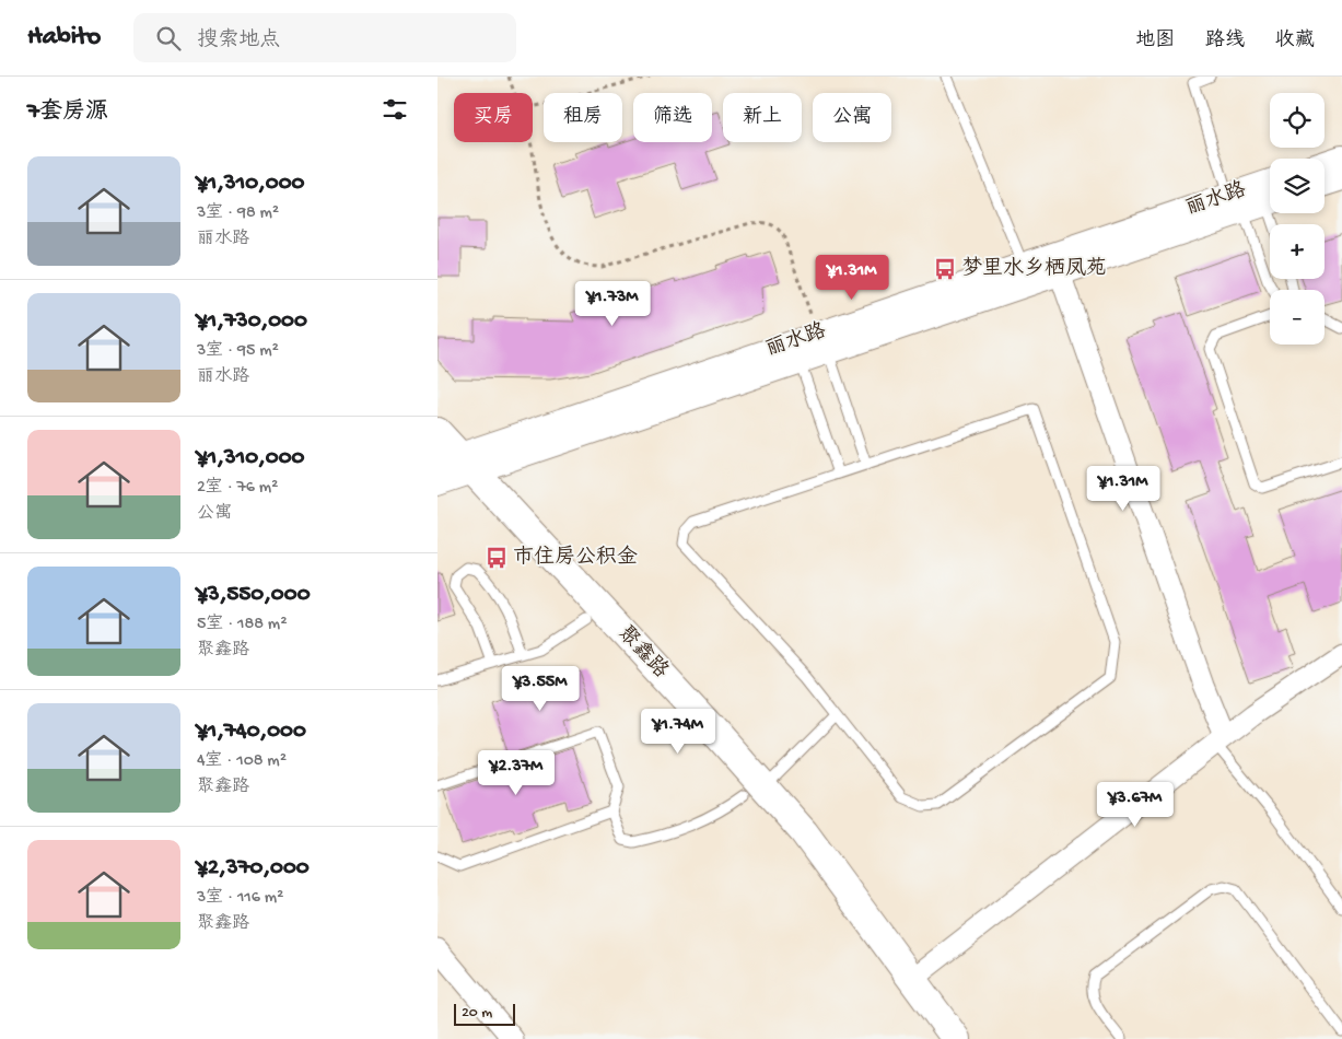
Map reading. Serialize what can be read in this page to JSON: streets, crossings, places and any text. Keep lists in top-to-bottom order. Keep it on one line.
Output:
{"streets":{"main road":["聚鑫路"],"street":["丽水路"]},"crossings":[["丽水路","聚鑫路"]],"places":{"bus stop":["梦里水乡栖凤苑","市住房公积金"]},"scale_bar":"20 m","page":{"header":"Habito","search":"搜索地点","nav":["地图","路线","收藏"],"heading":"7套房源","map_buttons":["+","−"],"chip":["买房","租房","筛选","新上","公寓"],"list":[{"name":"¥1,310,000","note":"3室 · 98 m² · 丽水路"},{"name":"¥1,730,000","note":"3室 · 95 m² · 丽水路"},{"name":"¥1,310,000","note":"2室 · 76 m² · 公寓"},{"name":"¥3,550,000","note":"5室 · 188 m² · 聚鑫路"},{"name":"¥1,740,000","note":"4室 · 108 m² · 聚鑫路"},{"name":"¥2,370,000","note":"3室 · 116 m² · 聚鑫路"}],"price":["¥1.31M","¥1.73M","¥1.31M","¥3.55M","¥1.74M","¥2.37M","¥3.67M"],"scale":"20 m"}}
